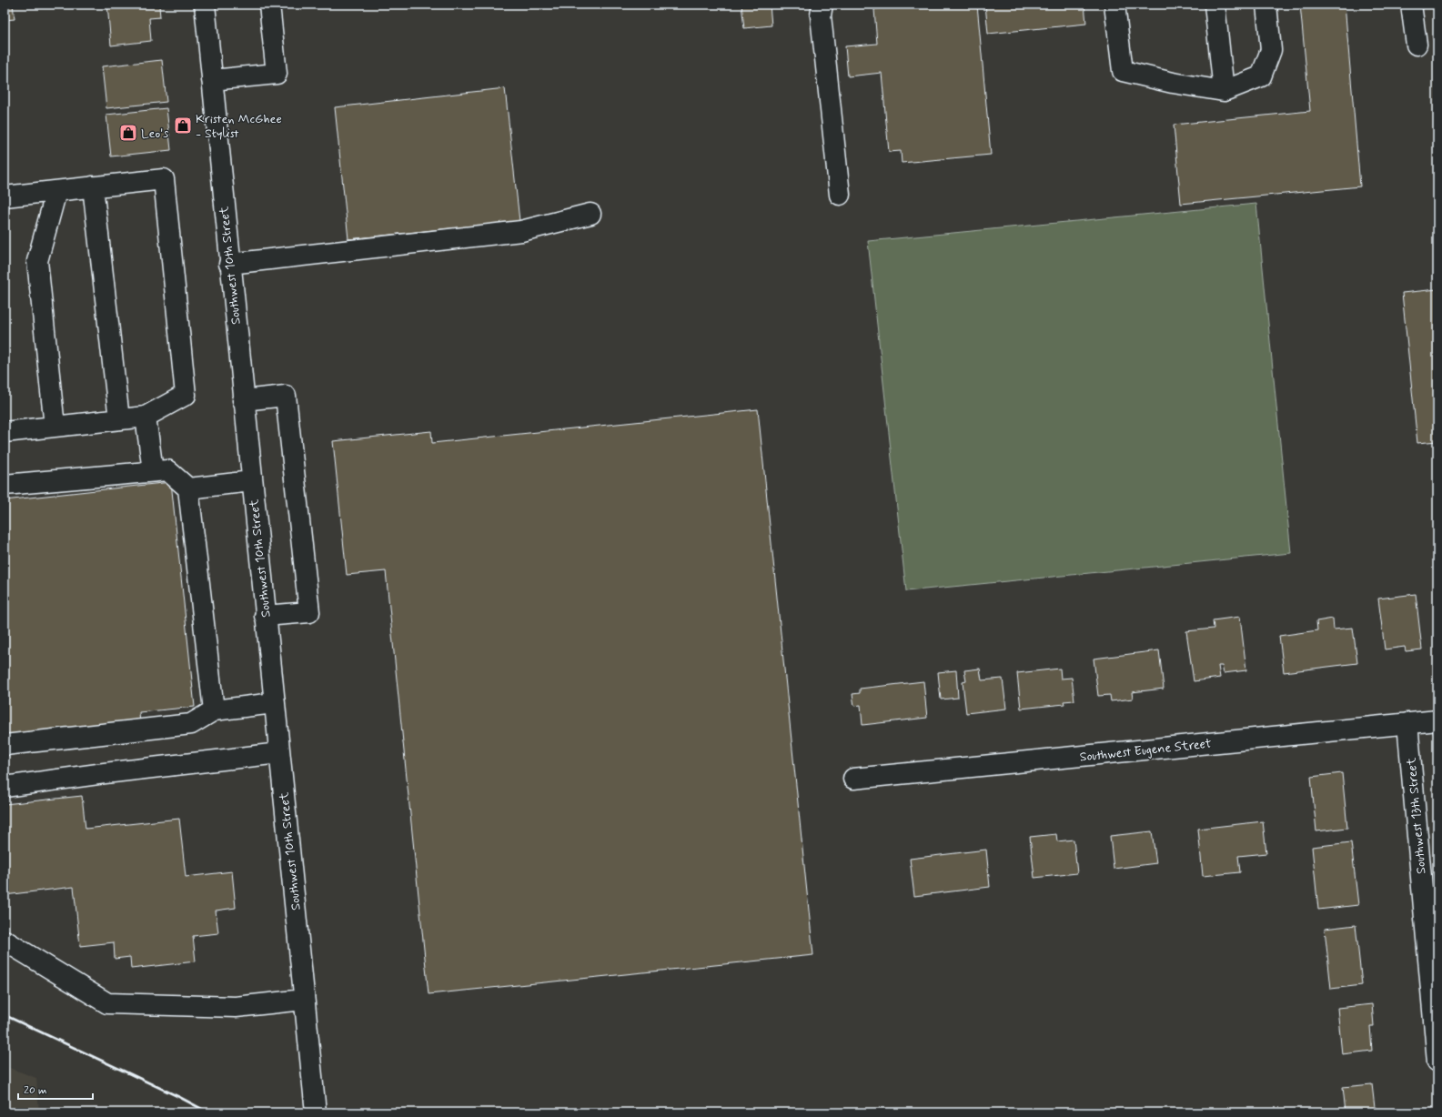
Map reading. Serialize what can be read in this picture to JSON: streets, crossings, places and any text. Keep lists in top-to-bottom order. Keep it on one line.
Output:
{"streets":{"street":["Southwest 10th Street","Southwest Eugene Street","Southwest 13th Street"]},"crossings":[["Southwest Eugene Street","Southwest 13th Street"]],"places":{"shop":["Kristen McGhee - Stylist","Leo's"]},"scale_bar":"20 m"}
